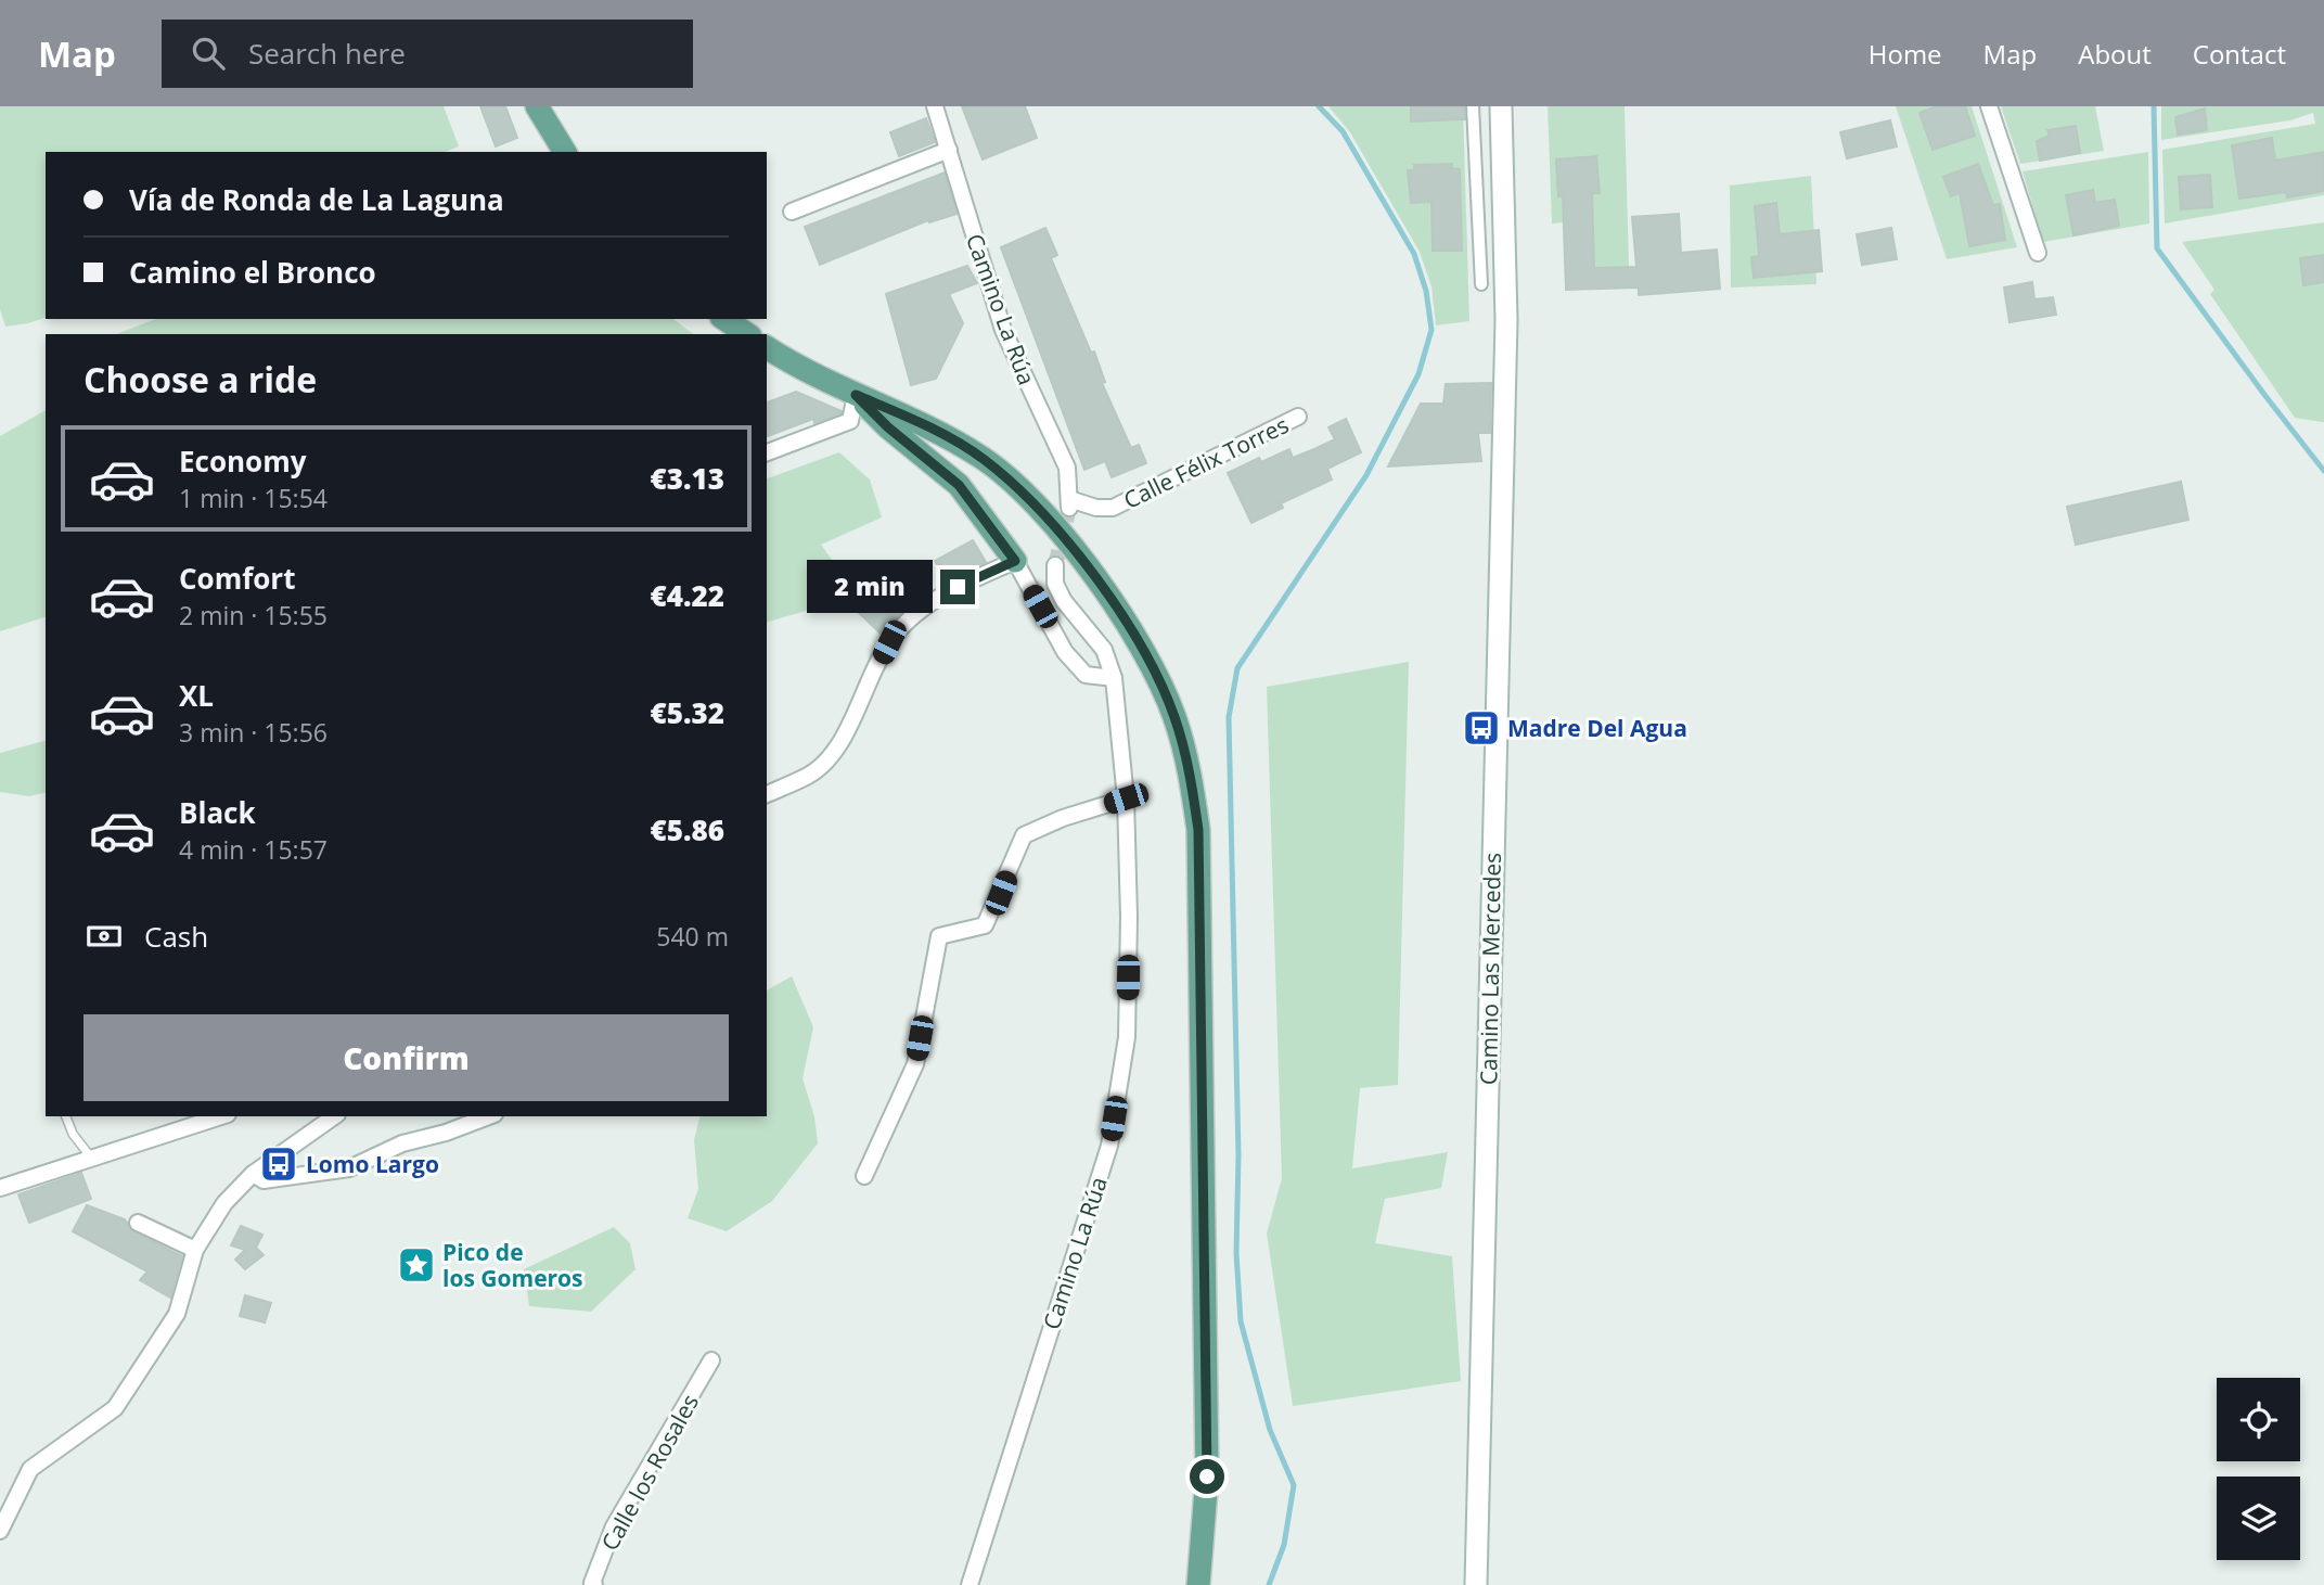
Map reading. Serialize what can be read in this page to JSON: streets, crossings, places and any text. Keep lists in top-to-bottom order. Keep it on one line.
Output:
{"streets":{"main road":["Camino Las Mercedes"],"street":["Camino La Rúa","Calle Félix Torres","Calle los Rosales"]},"crossings":[["Camino La Rúa","Calle Félix Torres"]],"places":{"bus stop":["Madre Del Agua","Lomo Largo"],"place":["Pico de los Gomeros"]},"page":{"header":"Map","search":"Search here","nav":["Home","Map","About","Contact"],"banner":["Vía de Ronda de La Laguna","Camino el Bronco"],"heading":"Choose a ride","list":[{"name":"Economy","note":"1 min · 15:54","value":"€3.13"},{"name":"Comfort","note":"2 min · 15:55","value":"€4.22"},{"name":"XL","note":"3 min · 15:56","value":"€5.32"},{"name":"Black","note":"4 min · 15:57","value":"€5.86"}],"bubble":"2 min","pay":["Cash","540 m"],"buttons":"Confirm"}}
